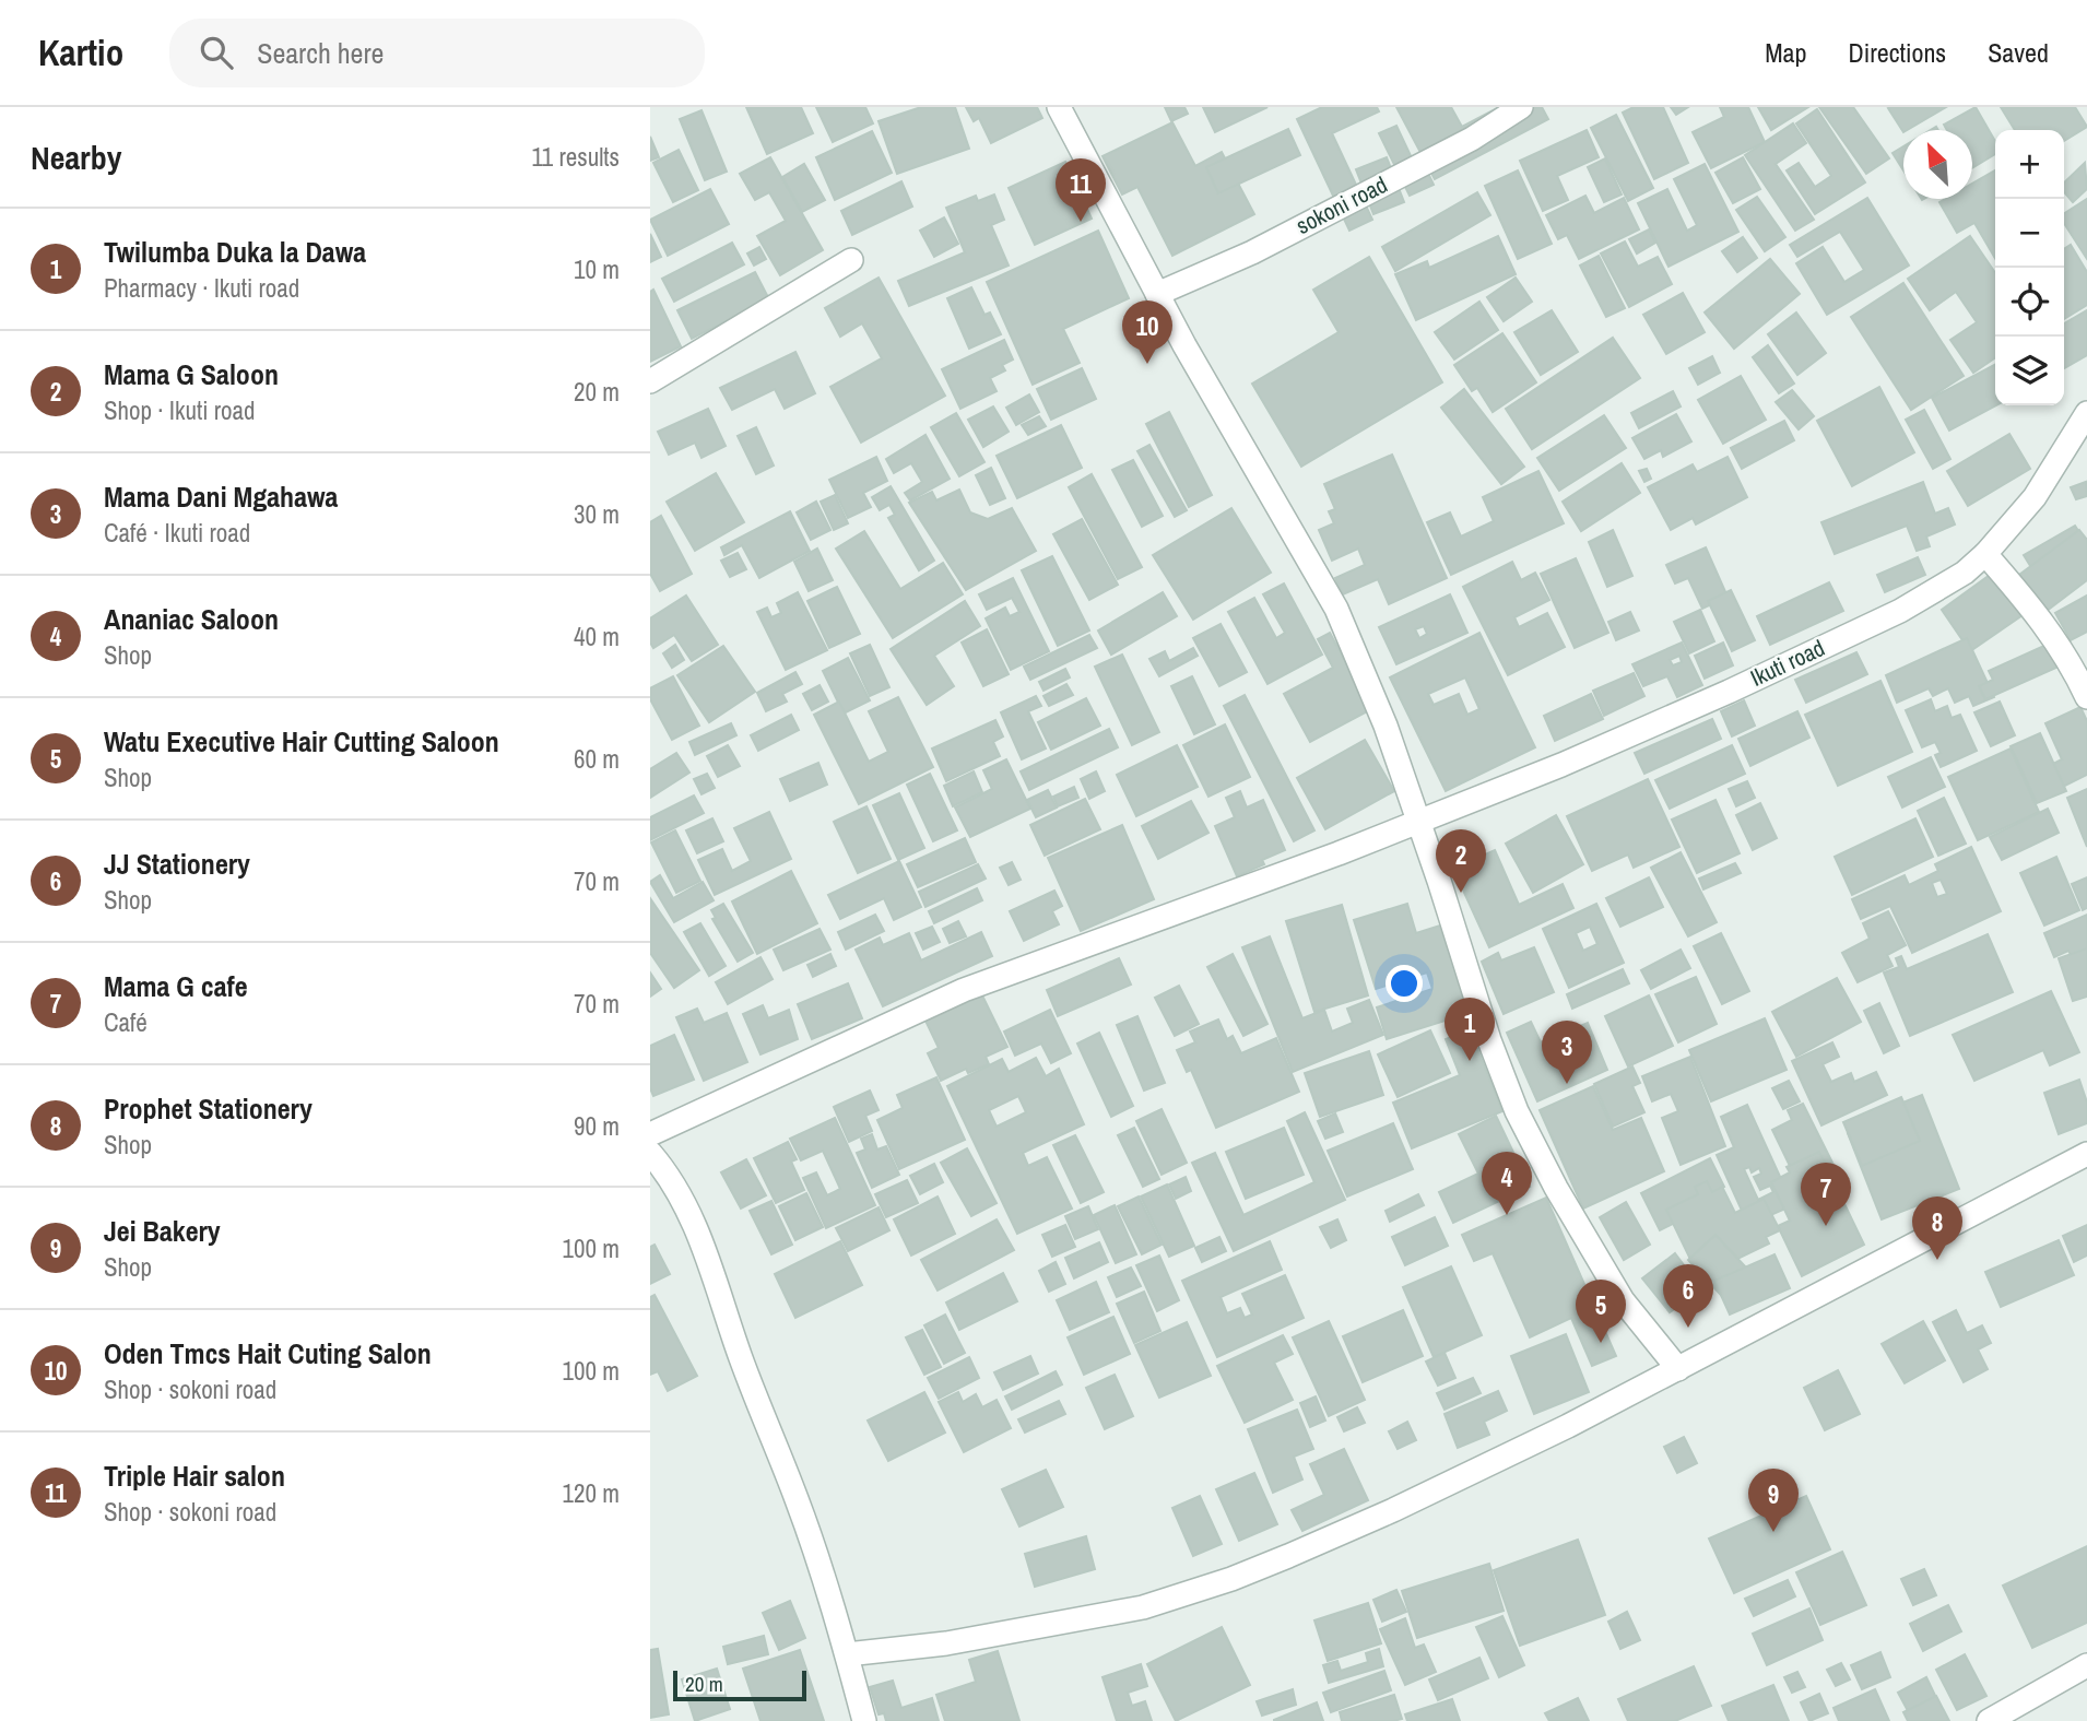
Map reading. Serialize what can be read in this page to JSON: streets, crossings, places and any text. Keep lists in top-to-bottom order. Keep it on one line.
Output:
{"streets":{"street":["sokoni road","Ikuti road"]},"scale_bar":"20 m","north":"top left","page":{"header":"Kartio","search":"Search here","nav":["Map","Directions","Saved"],"heading":["Nearby","11 results"],"map_buttons":["+","−"],"pins":["11","10","2","1","3","4","7","8","6","5","9"],"list":[{"mark":"1","name":"Twilumba Duka la Dawa","note":"Pharmacy · Ikuti road","value":"10 m"},{"mark":"2","name":"Mama G Saloon","note":"Shop · Ikuti road","value":"20 m"},{"mark":"3","name":"Mama Dani Mgahawa","note":"Café · Ikuti road","value":"30 m"},{"mark":"4","name":"Ananiac Saloon","note":"Shop","value":"40 m"},{"mark":"5","name":"Watu Executive Hair Cutting Saloon","note":"Shop","value":"60 m"},{"mark":"6","name":"JJ Stationery","note":"Shop","value":"70 m"},{"mark":"7","name":"Mama G cafe","note":"Café","value":"70 m"},{"mark":"8","name":"Prophet Stationery","note":"Shop","value":"90 m"},{"mark":"9","name":"Jei Bakery","note":"Shop","value":"100 m"},{"mark":"10","name":"Oden Tmcs Hait Cuting Salon","note":"Shop · sokoni road","value":"100 m"},{"mark":"11","name":"Triple Hair salon","note":"Shop · sokoni road","value":"120 m"}],"scale":"20 m"}}
